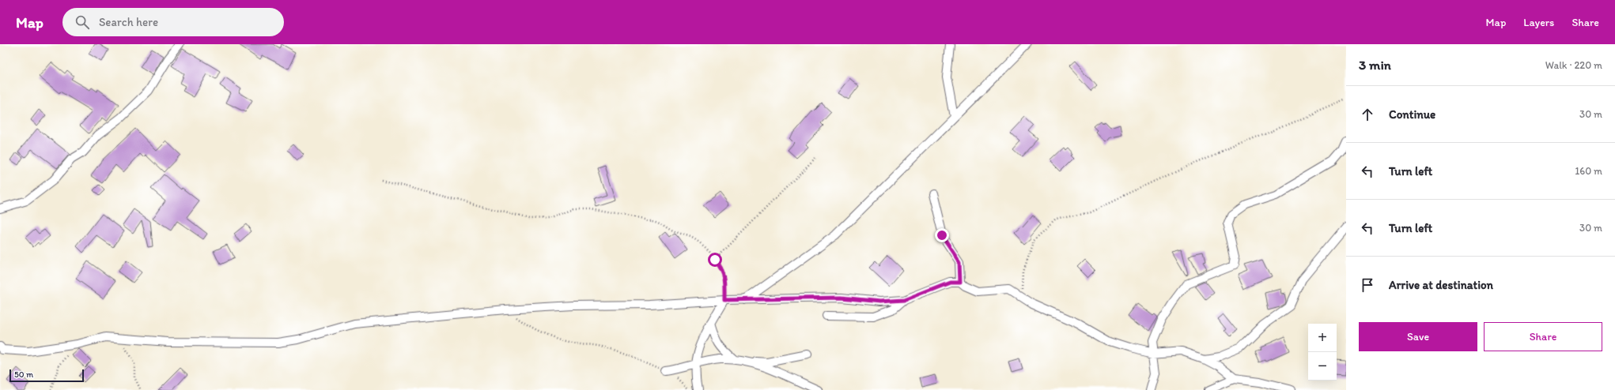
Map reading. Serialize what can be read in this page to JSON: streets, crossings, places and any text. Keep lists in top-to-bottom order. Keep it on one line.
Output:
{"scale_bar":"50 m","page":{"header":"Map","search":"Search here","nav":["Map","Layers","Share"],"heading":["3 min","Walk · 220 m"],"list":[["Continue","30 m"],["Turn left","160 m"],["Turn left","30 m"],"Arrive at destination"],"buttons":["Save","Share"],"map_buttons":["+","−"],"scale":"50 m"}}
